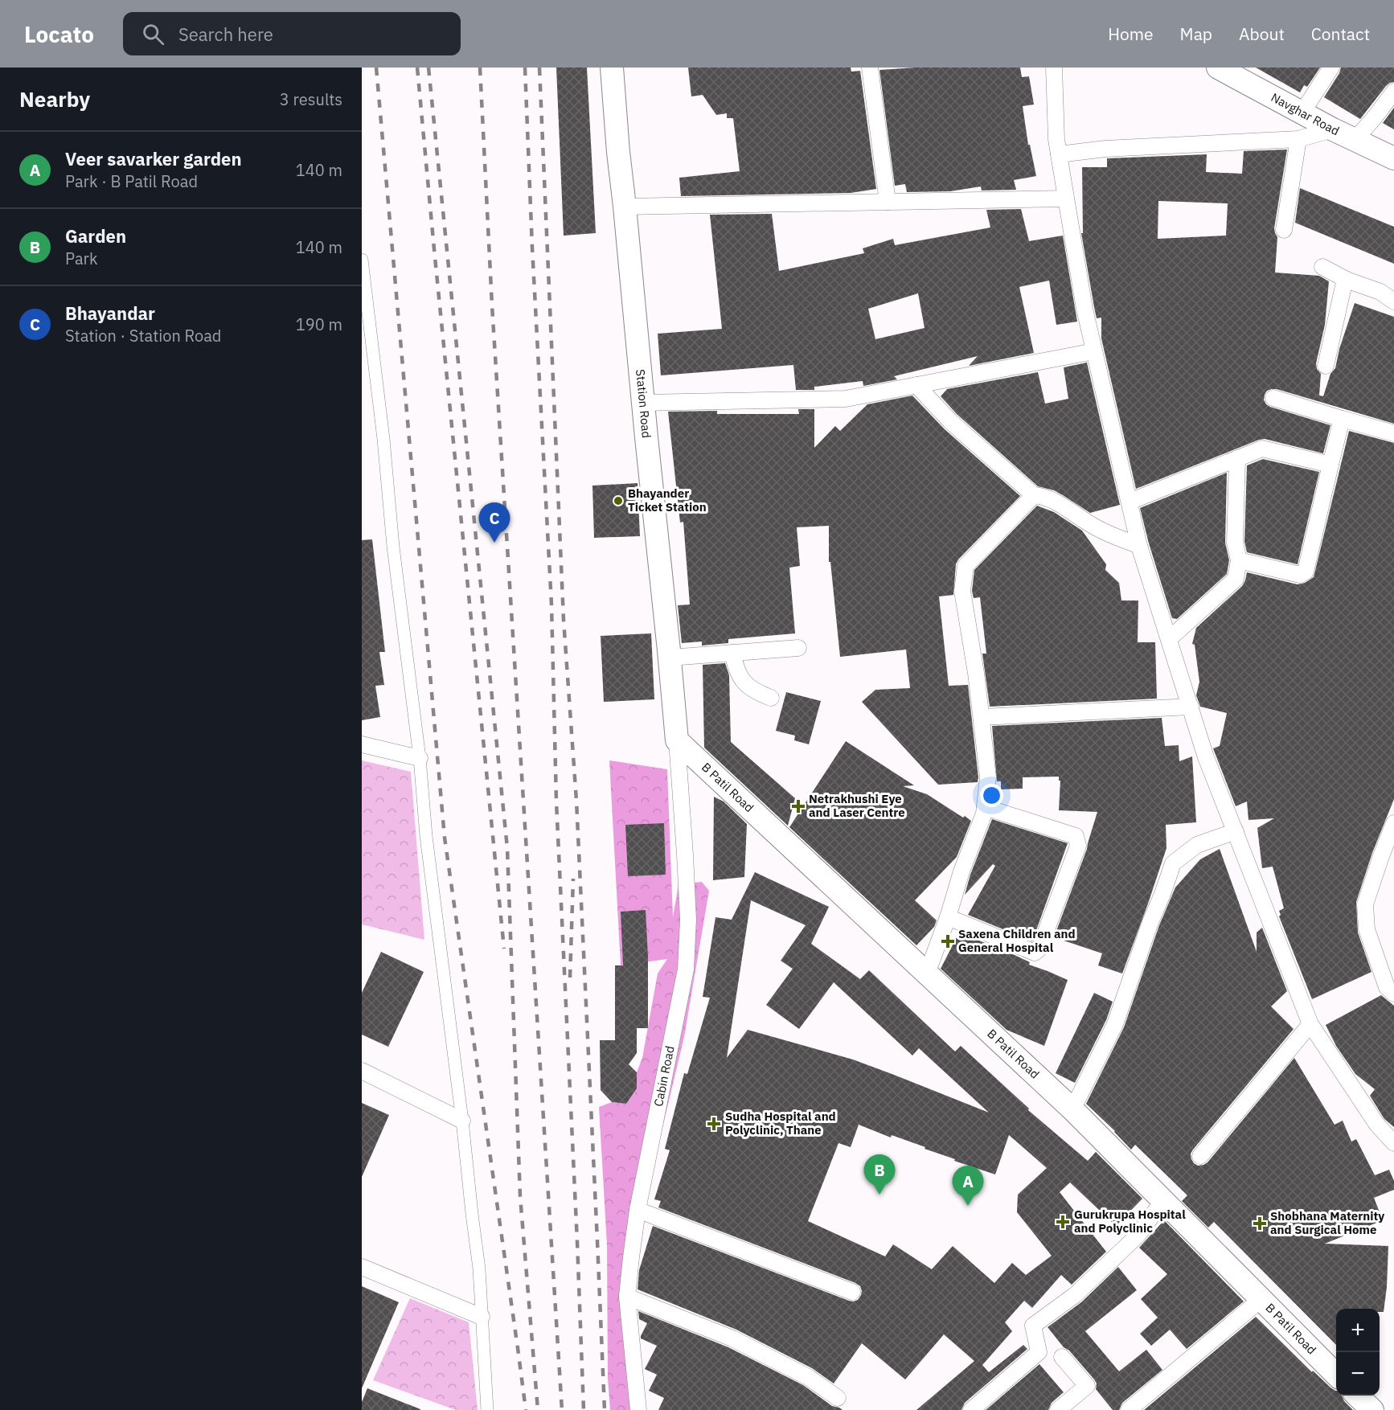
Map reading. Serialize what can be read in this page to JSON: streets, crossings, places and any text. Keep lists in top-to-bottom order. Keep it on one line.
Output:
{"streets":{"main road":["Navghar Road","Station Road","B Patil Road"],"street":["Cabin Road"]},"crossings":[["Station Road","B Patil Road"],["Station Road","Cabin Road"],["B Patil Road","Cabin Road"]],"places":{"other":["Bhayander Ticket Station"],"health":["Netrakhushi Eye and Laser Centre","Saxena Children and General Hospital","Sudha Hospital and Polyclinic, Thane","Gurukrupa Hospital and Polyclinic","Shobhana Maternity and Surgical Home"]},"page":{"header":"Locato","search":"Search here","nav":["Home","Map","About","Contact"],"heading":["Nearby","3 results"],"list":[{"mark":"A","name":"Veer savarker garden","note":"Park · B Patil Road","value":"140 m"},{"mark":"B","name":"Garden","note":"Park","value":"140 m"},{"mark":"C","name":"Bhayandar","note":"Station · Station Road","value":"190 m"}],"pins":["C","B","A"],"map_buttons":["+","−"]}}
